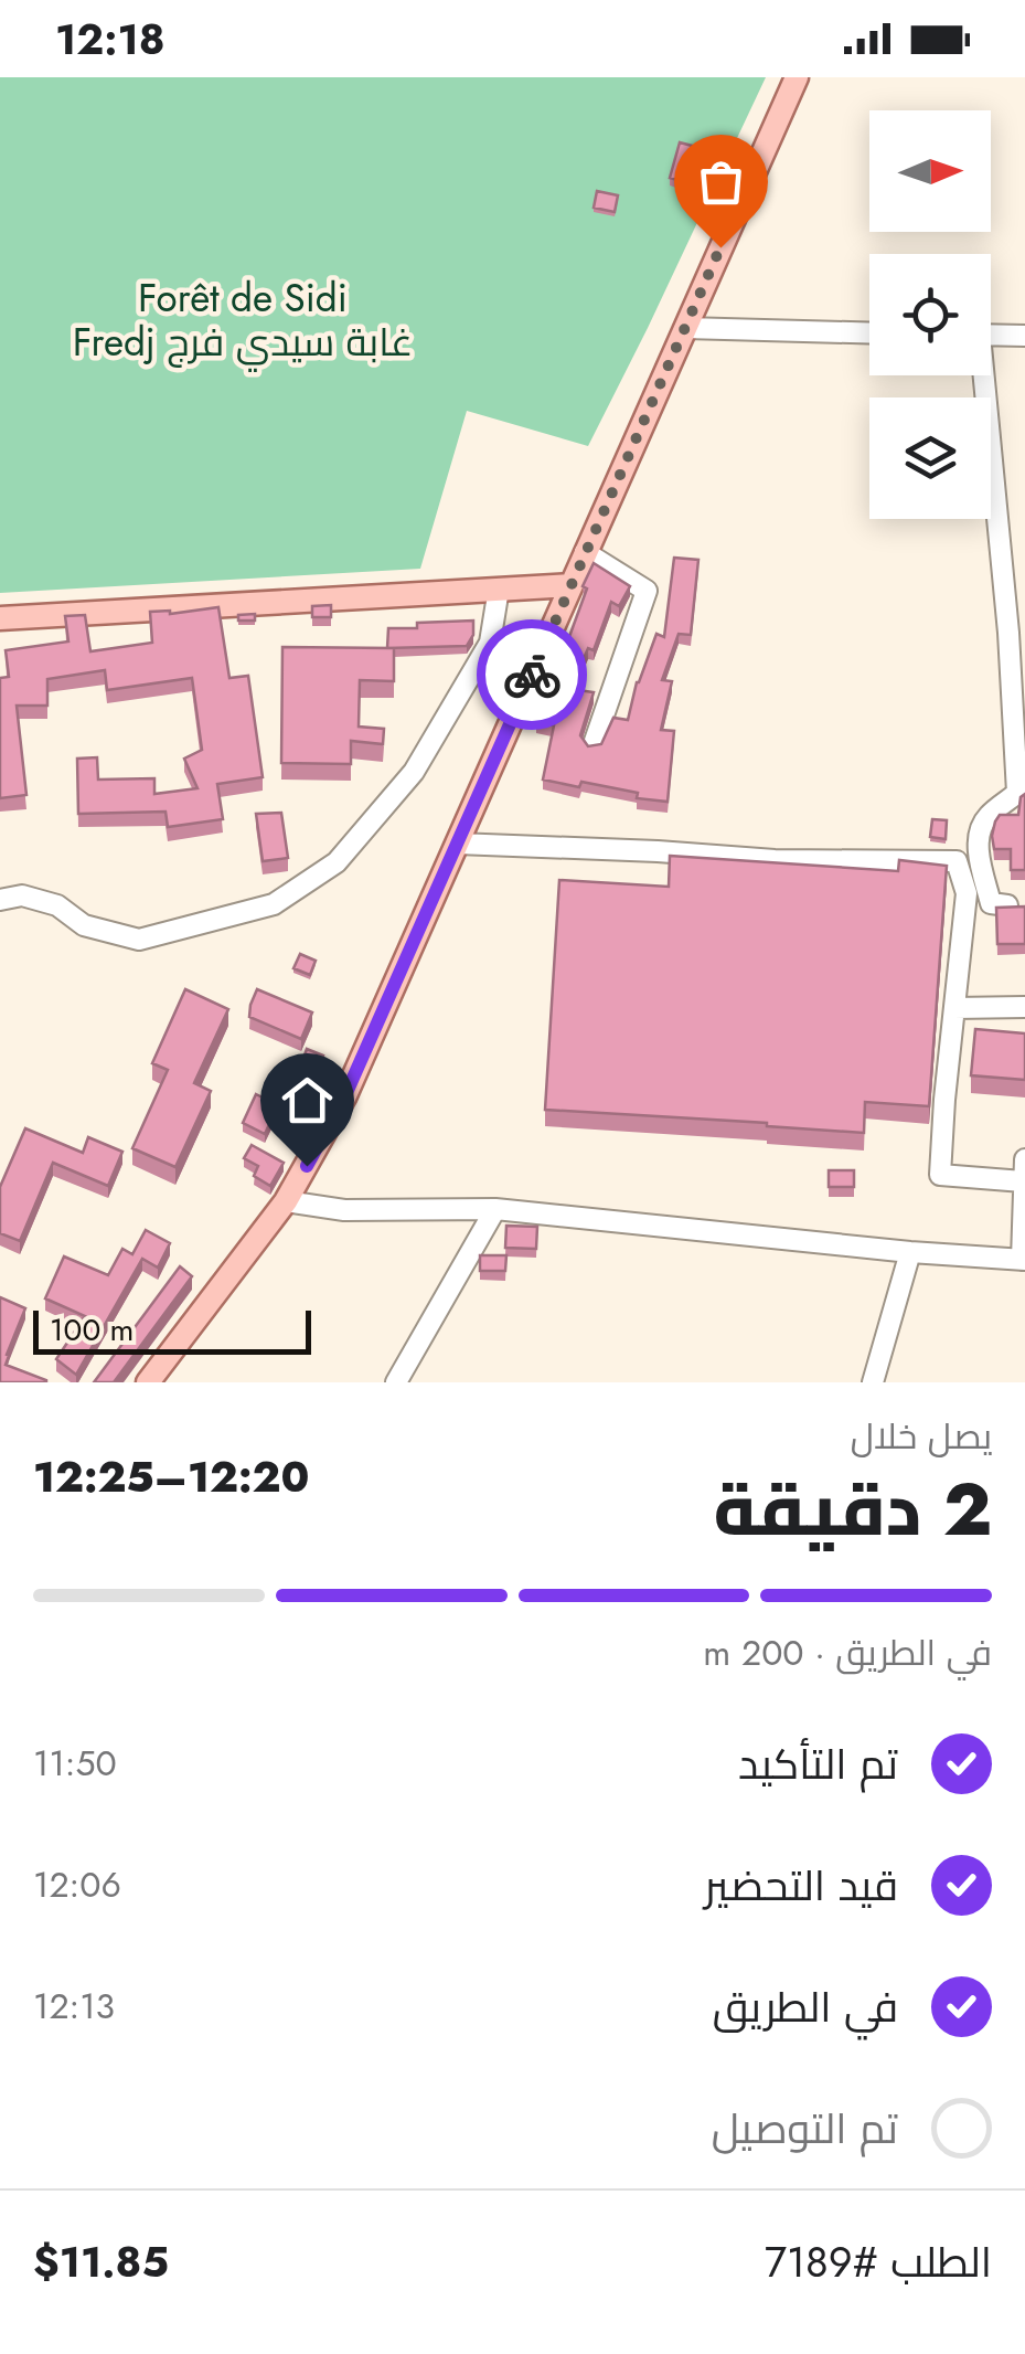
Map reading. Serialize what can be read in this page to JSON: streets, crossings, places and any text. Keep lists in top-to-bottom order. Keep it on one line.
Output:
{"parks":["Forêt de Sidi Fredj غابة سيدي فرج"],"scale_bar":"100 m","north":"right","page":{"status":"12:18","scale":"100 m","heading":["2 دقيقة","يصل خلال","12:20–12:25"],"panel":["الطلب #7189","$11.85"],"bar":"في الطريق · 200 m","list":[["تم التأكيد","11:50"],["قيد التحضير","12:06"],["في الطريق","12:13"],"تم التوصيل"]}}
